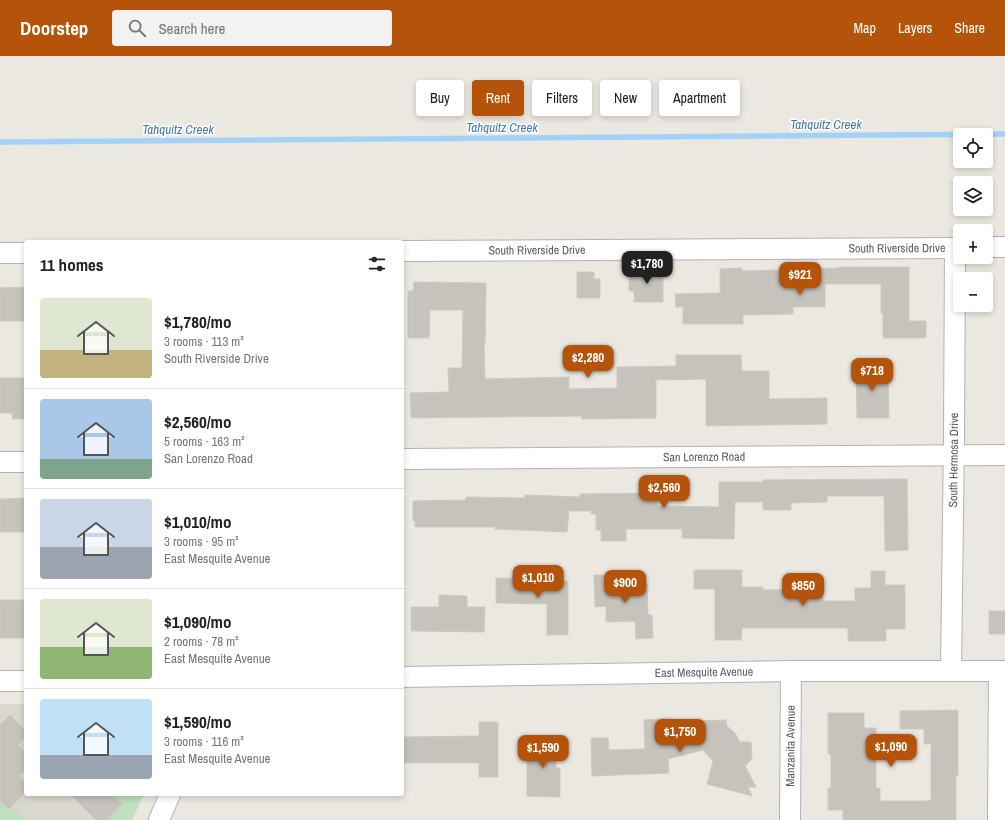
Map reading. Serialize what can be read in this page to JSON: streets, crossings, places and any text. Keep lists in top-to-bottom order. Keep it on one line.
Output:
{"streets":{"street":["South Riverside Drive","San Lorenzo Road","South Hermosa Drive","East Mesquite Avenue","Manzanita Avenue"]},"crossings":[["San Lorenzo Road","South Hermosa Drive"],["South Hermosa Drive","East Mesquite Avenue"],["East Mesquite Avenue","Manzanita Avenue"]],"water":["Tahquitz Creek"],"page":{"header":"Doorstep","search":"Search here","nav":["Map","Layers","Share"],"chip":["Buy","Rent","Filters","New","Apartment"],"map_buttons":["+","−"],"heading":"11 homes","price":["$1,780","$921","$2,280","$718","$2,560","$1,010","$900","$850","$1,750","$1,090","$1,590"],"list":[{"name":"$1,780/mo","note":"3 rooms · 113 m² · South Riverside Drive"},{"name":"$2,560/mo","note":"5 rooms · 163 m² · San Lorenzo Road"},{"name":"$1,010/mo","note":"3 rooms · 95 m² · East Mesquite Avenue"},{"name":"$1,090/mo","note":"2 rooms · 78 m² · East Mesquite Avenue"},{"name":"$1,590/mo","note":"3 rooms · 116 m² · East Mesquite Avenue"}]}}
